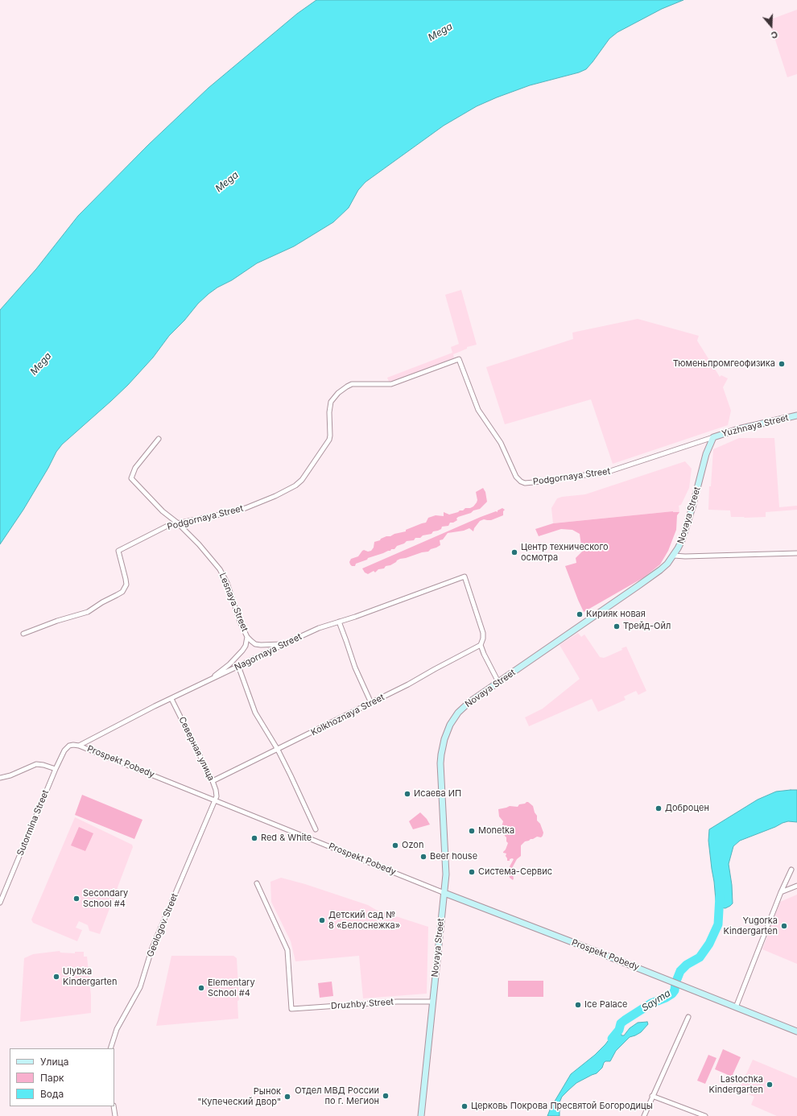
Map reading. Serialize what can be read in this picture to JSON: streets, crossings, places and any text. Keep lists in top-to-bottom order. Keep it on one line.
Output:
{"streets":{"street":["Yuzhnaya Street","Podgornaya Street","Novaya Street","Lesnaya Street","Nagornaya Street","Kolkhoznaya Street","Северная улица","Prospekt Pobedy","Sutormina Street","Geologov Street","Druzhby Street"]},"crossings":[["Yuzhnaya Street","Podgornaya Street"],["Yuzhnaya Street","Novaya Street"],["Podgornaya Street","Novaya Street"],["Podgornaya Street","Lesnaya Street"],["Novaya Street","Prospekt Pobedy"],["Novaya Street","Druzhby Street"],["Nagornaya Street","Kolkhoznaya Street"],["Nagornaya Street","Северная улица"],["Nagornaya Street","Prospekt Pobedy"],["Kolkhoznaya Street","Северная улица"],["Северная улица","Prospekt Pobedy"],["Северная улица","Geologov Street"],["Prospekt Pobedy","Sutormina Street"],["Prospekt Pobedy","Geologov Street"]],"water":["Mega","Sayma"],"places":["Тюменьпромгеофизика","Центр технического осмотра","Кирияк новая","Трейд-Ойл","Исаева ИП","Доброцен","Monetka","Red & White","Ozon","Beer house","Система-Сервис","Secondary School #4","Детский сад № 8 «Белоснежка»","Yugorka Kindergarten","Ulybka Kindergarten","Elementary School #4","Ice Palace","Lastochka Kindergarten","Отдел МВД России по г. Мегион","Рынок \"Купеческий двор\"","Церковь Покрова Пресвятой Богородицы"],"legend":["Улица","Парк","Вода"],"north":"bottom"}
